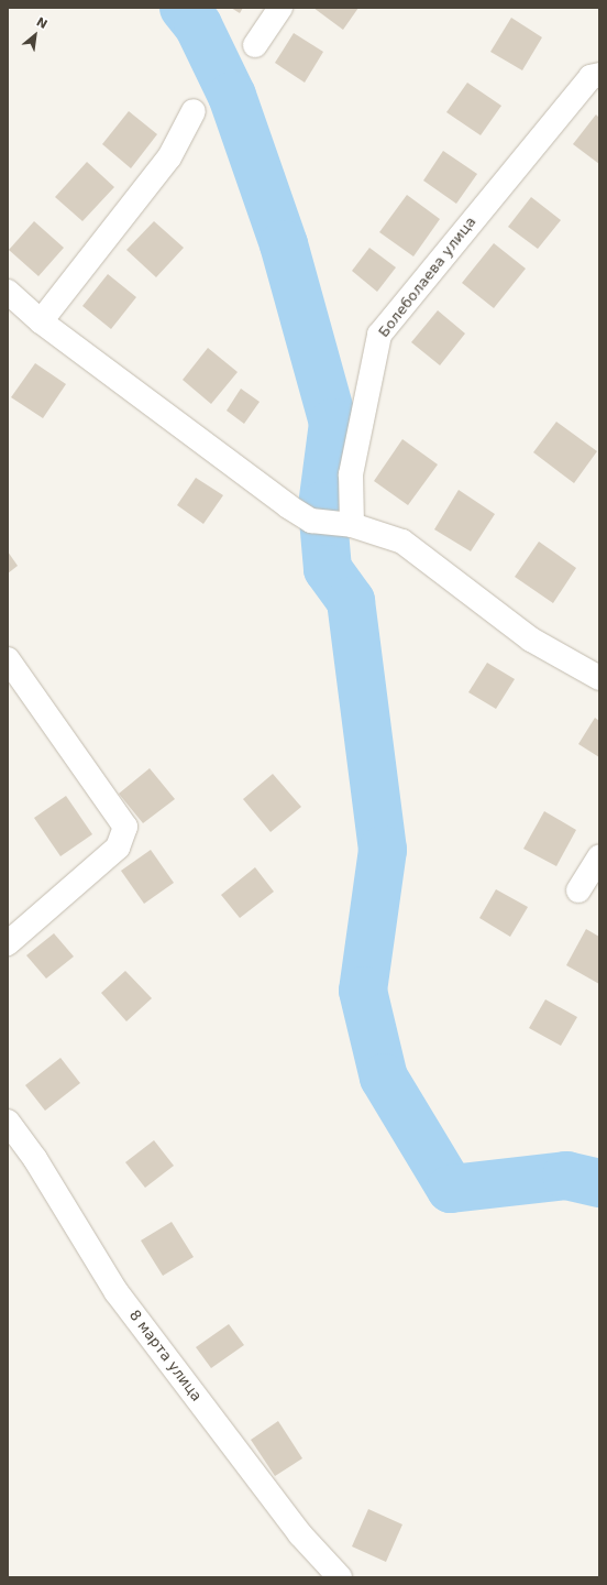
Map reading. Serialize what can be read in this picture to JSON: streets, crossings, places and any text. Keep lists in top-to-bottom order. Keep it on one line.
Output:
{"streets":{"street":["Болеболаева улица","8 марта улица"]},"north":"top right"}
